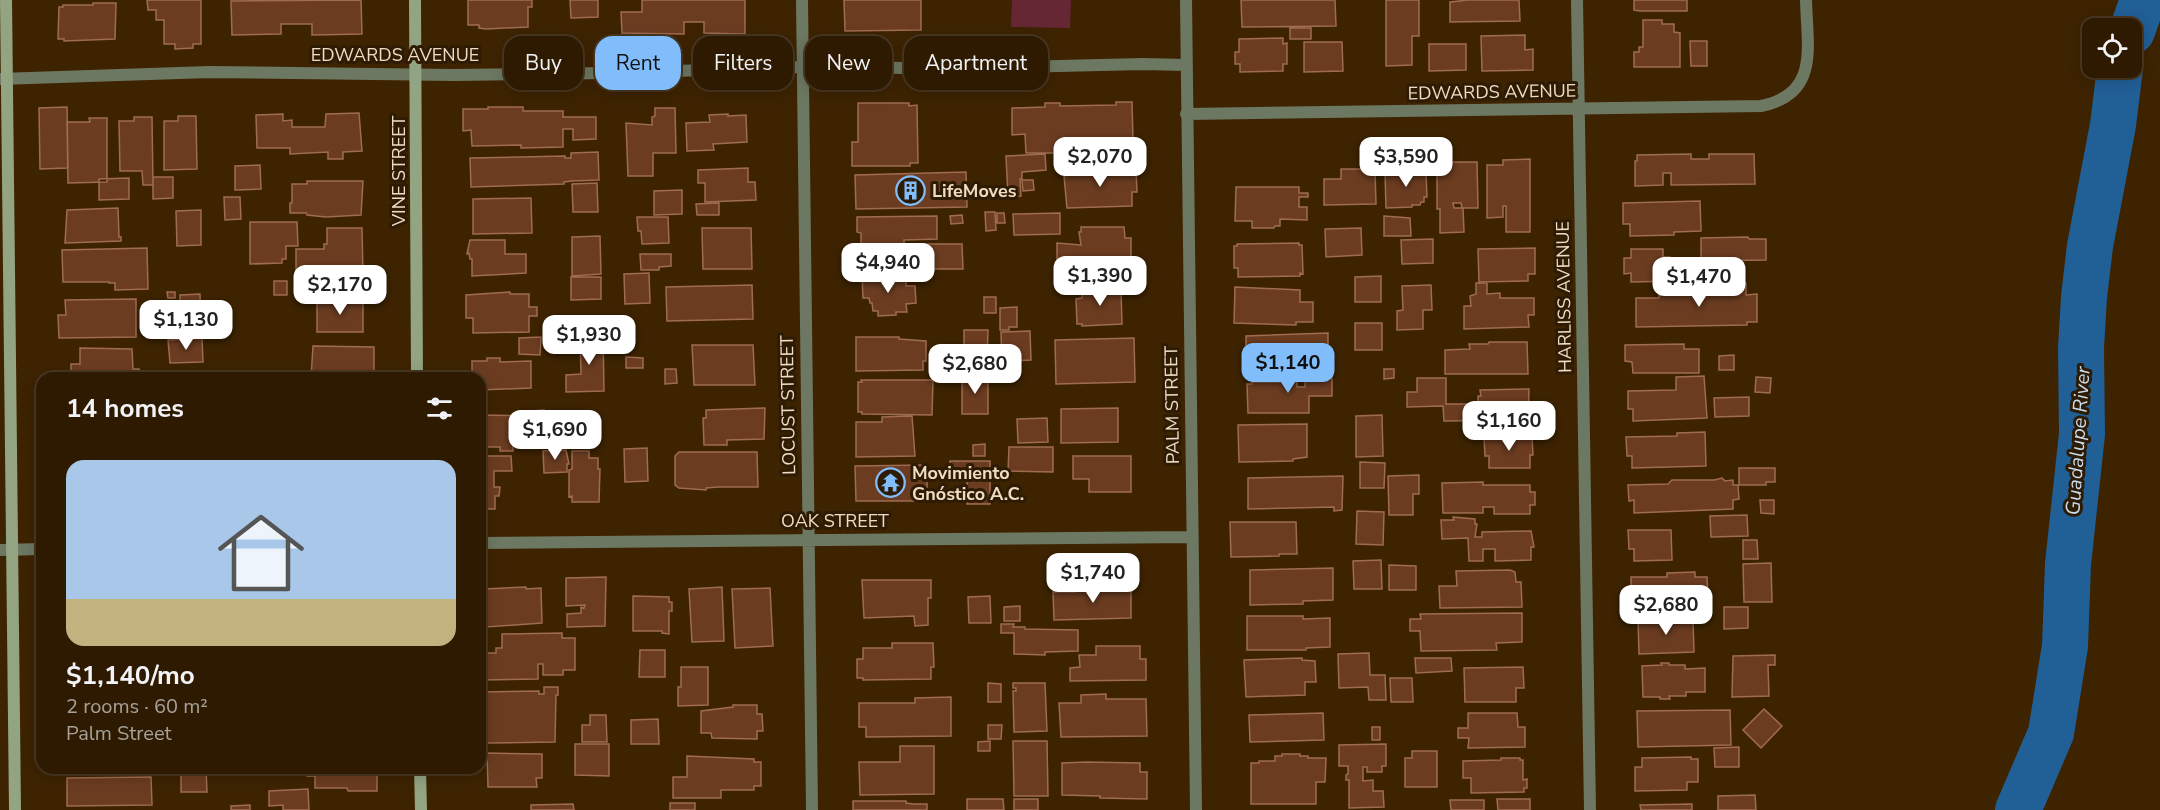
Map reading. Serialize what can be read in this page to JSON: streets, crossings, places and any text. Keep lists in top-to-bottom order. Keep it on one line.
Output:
{"streets":{"main road":["VINE STREET"],"street":["EDWARDS AVENUE","HARLISS AVENUE","LOCUST STREET","PALM STREET","OAK STREET"]},"crossings":[["EDWARDS AVENUE","VINE STREET"],["EDWARDS AVENUE","HARLISS AVENUE"],["EDWARDS AVENUE","LOCUST STREET"],["EDWARDS AVENUE","PALM STREET"],["LOCUST STREET","OAK STREET"],["PALM STREET","OAK STREET"]],"water":["Guadalupe River"],"places":{"building":["LifeMoves"],"temple":["Movimiento Gnóstico A.C."]},"page":{"chip":["Buy","Rent","Filters","New","Apartment"],"price":["$2,070","$3,590","$4,940","$1,390","$1,470","$2,170","$1,130","$1,930","$1,140","$2,680","$1,160","$1,690","$1,740","$2,680"],"heading":"14 homes","list":[{"name":"$1,140/mo","note":"2 rooms · 60 m² · Palm Street"}]}}
